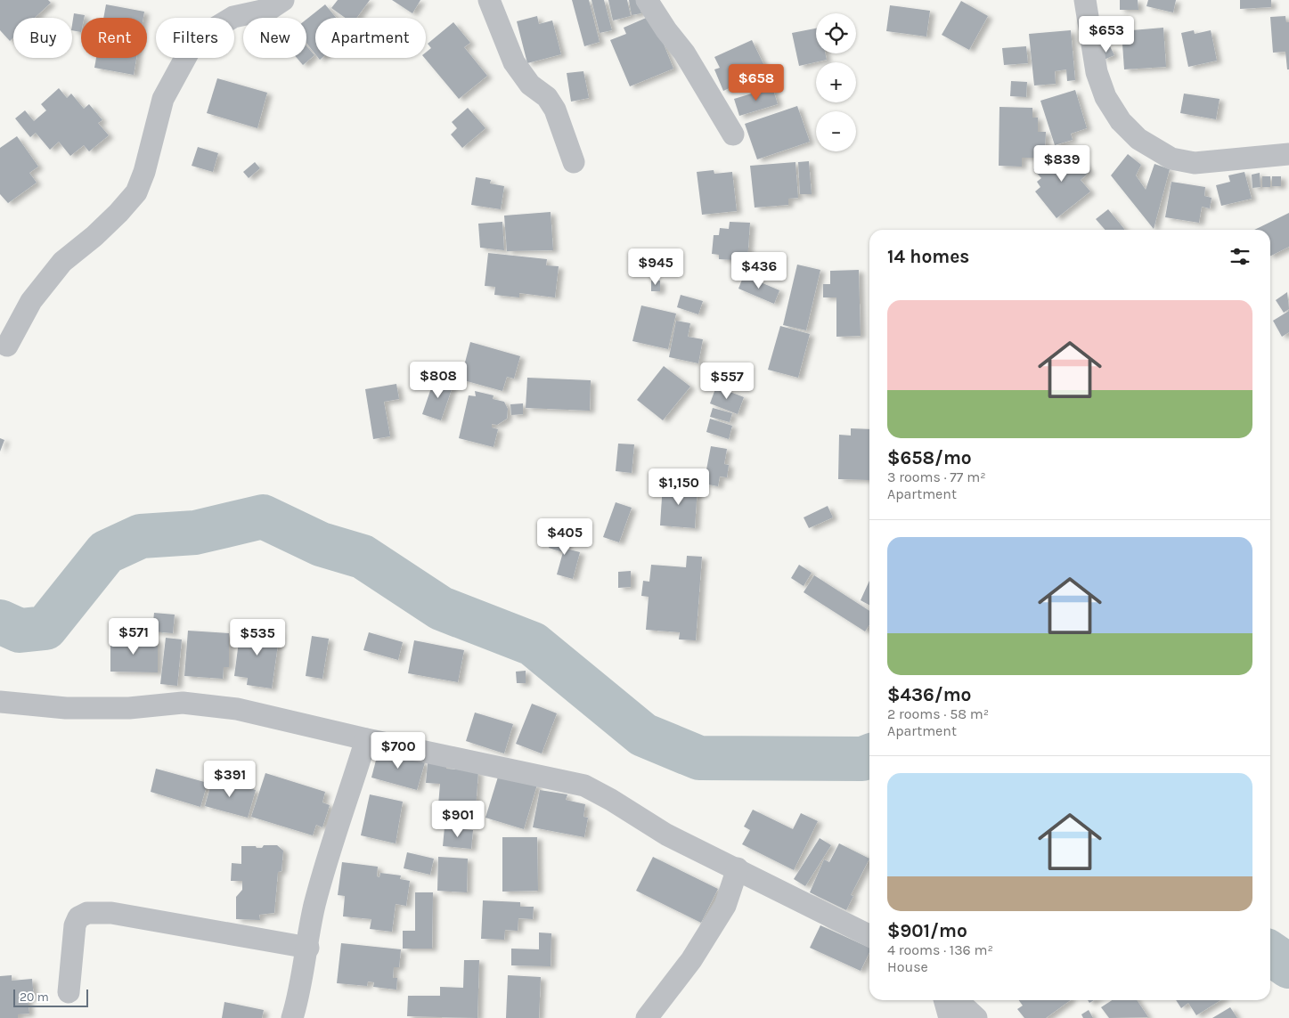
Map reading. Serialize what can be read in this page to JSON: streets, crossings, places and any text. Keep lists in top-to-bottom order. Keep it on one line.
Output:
{"scale_bar":"20 m","page":{"map_buttons":["+","−"],"price":["$653","$658","$839","$945","$436","$808","$557","$1,150","$405","$571","$535","$700","$391","$901"],"chip":["Buy","Rent","Filters","New","Apartment"],"heading":"14 homes","list":[{"name":"$658/mo","note":"3 rooms · 77 m² · Apartment"},{"name":"$436/mo","note":"2 rooms · 58 m² · Apartment"},{"name":"$901/mo","note":"4 rooms · 136 m² · House"}],"scale":"20 m"}}
